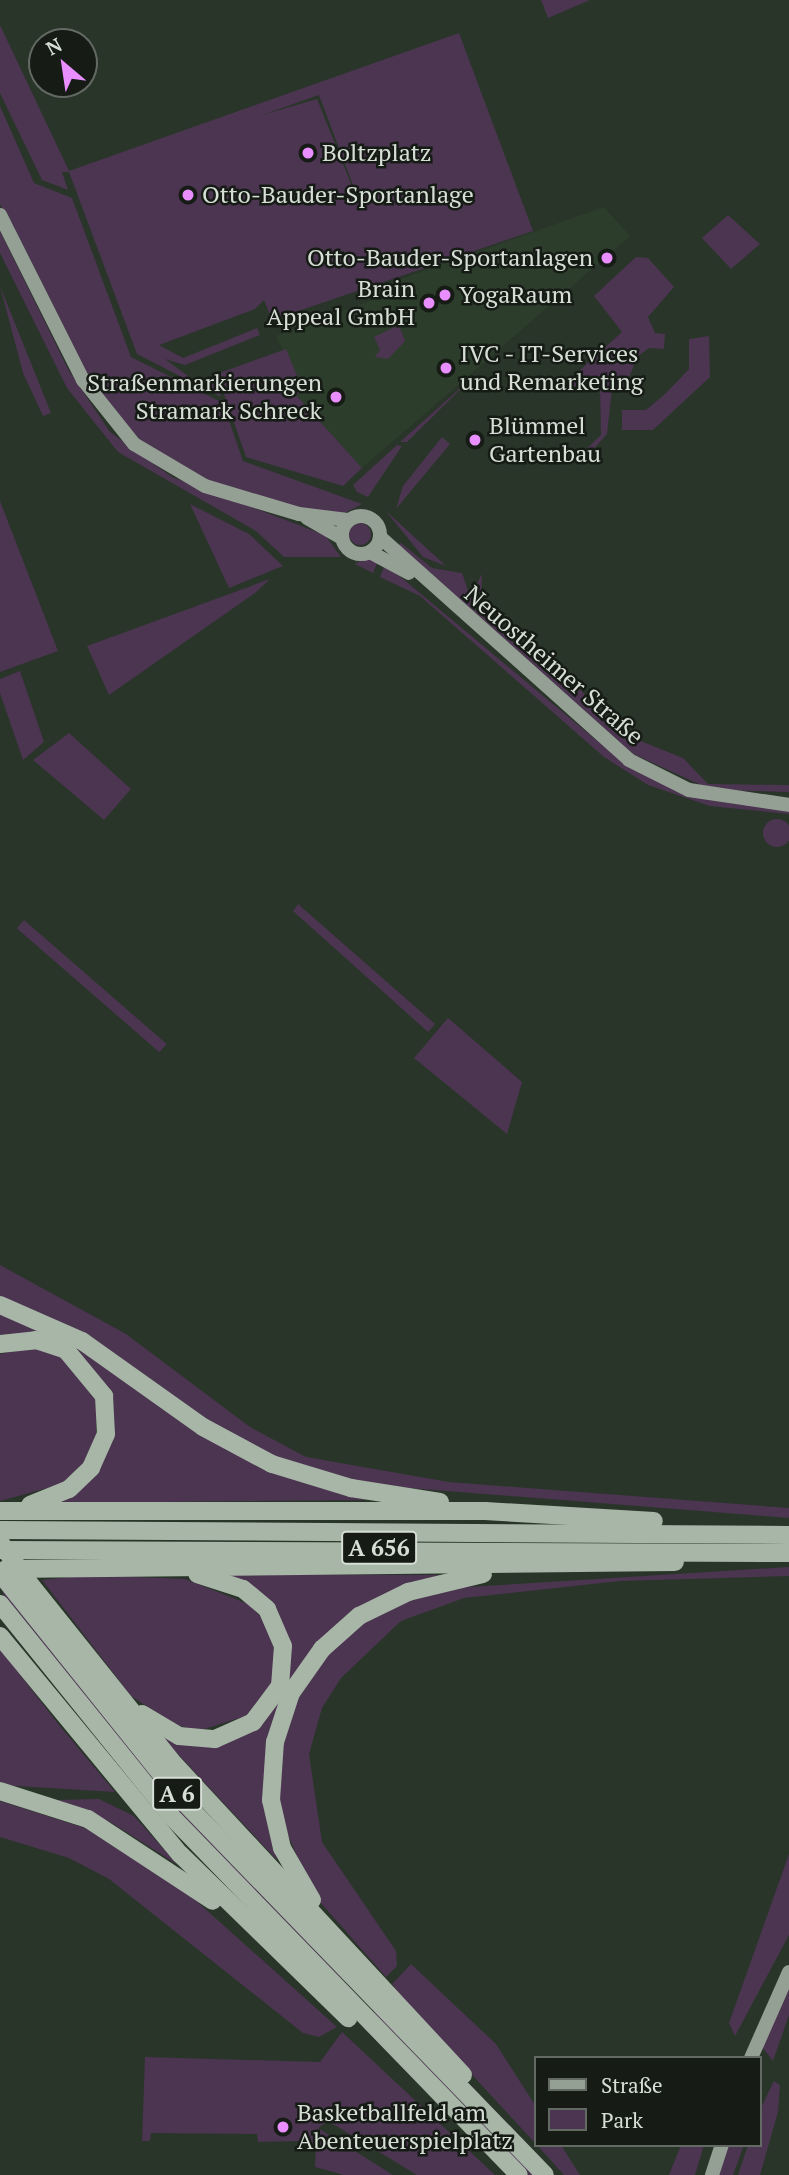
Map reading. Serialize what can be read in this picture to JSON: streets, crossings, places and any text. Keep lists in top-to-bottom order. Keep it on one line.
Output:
{"streets":{"highway":["A 656","A 6"],"main road":["Neuostheimer Straße"]},"places":["Boltzplatz","Otto-Bauder-Sportanlage","Otto-Bauder-Sportanlagen","YogaRaum","Brain Appeal GmbH","IVC - IT-Services und Remarketing","Straßenmarkierungen Stramark Schreck","Blümmel Gartenbau","Basketballfeld am Abenteuerspielplatz"],"legend":["Straße","Park"],"north":"top left"}
